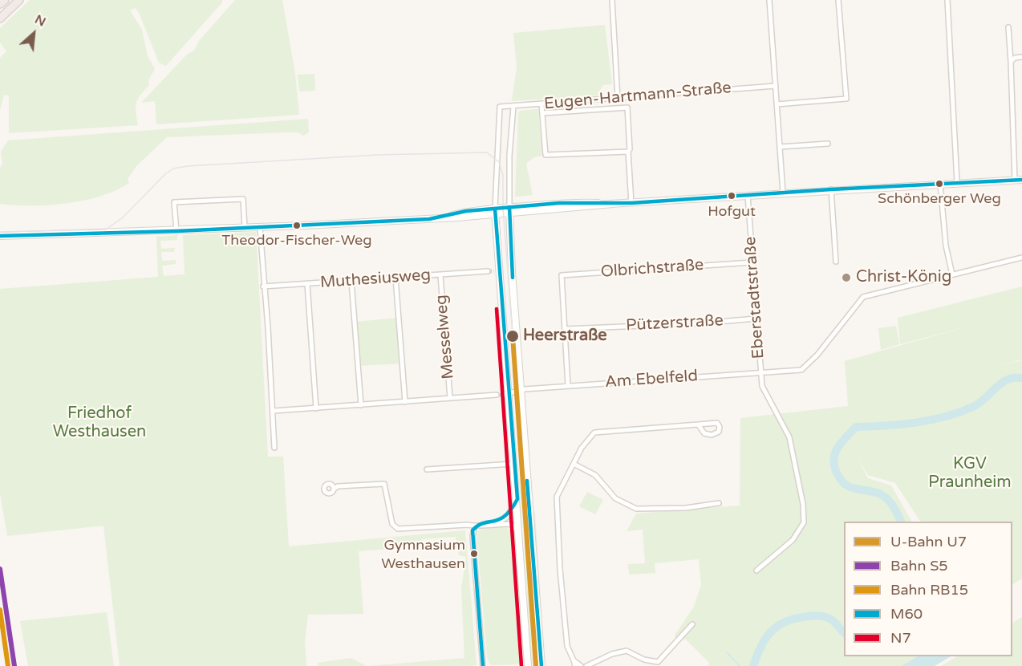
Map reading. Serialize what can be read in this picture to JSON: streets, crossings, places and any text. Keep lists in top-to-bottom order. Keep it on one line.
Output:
{"streets":{"street":["Eugen-Hartmann-Straße","Olbrichstraße","Muthesiusweg","Eberstadtstraße","Pützerstraße","Messelweg","Am Ebelfeld"]},"crossings":[["Olbrichstraße","Eberstadtstraße"],["Olbrichstraße","Pützerstraße"],["Muthesiusweg","Messelweg"],["Eberstadtstraße","Pützerstraße"],["Eberstadtstraße","Am Ebelfeld"]],"parks":["Friedhof Westhausen","KGV Praunheim"],"places":["Schönberger Weg","Hofgut","Theodor-Fischer-Weg","Christ-König","Heerstraße","Gymnasium Westhausen"],"lines":["transit line M60","transit line N7","metro line U7","rail line S5","rail line RB15"],"legend":["U-Bahn U7","Bahn S5","Bahn RB15","M60","N7"],"north":"top right"}
